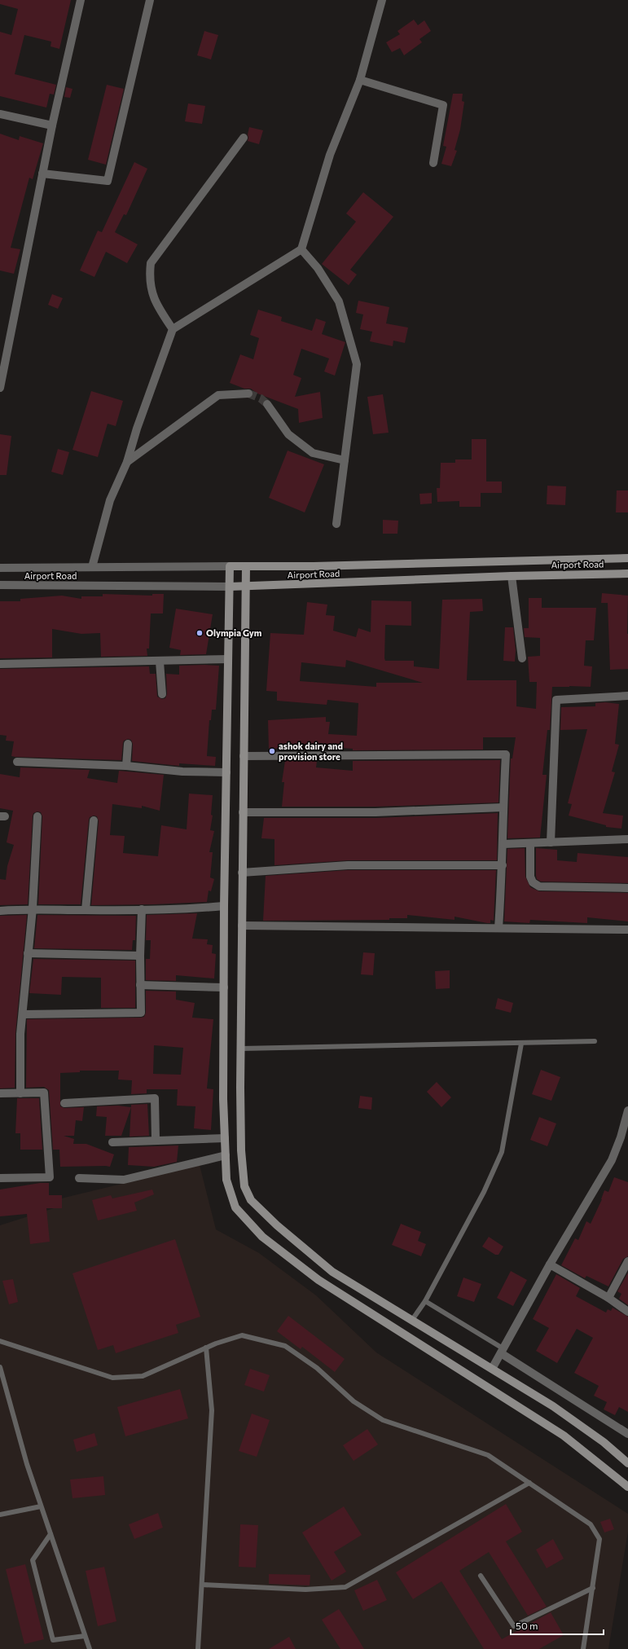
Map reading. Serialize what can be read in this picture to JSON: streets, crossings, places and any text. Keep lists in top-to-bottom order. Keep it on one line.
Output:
{"streets":{"main road":["Airport Road"]},"places":["Olympia Gym","ashok dairy and provision store"],"scale_bar":"50 m"}
